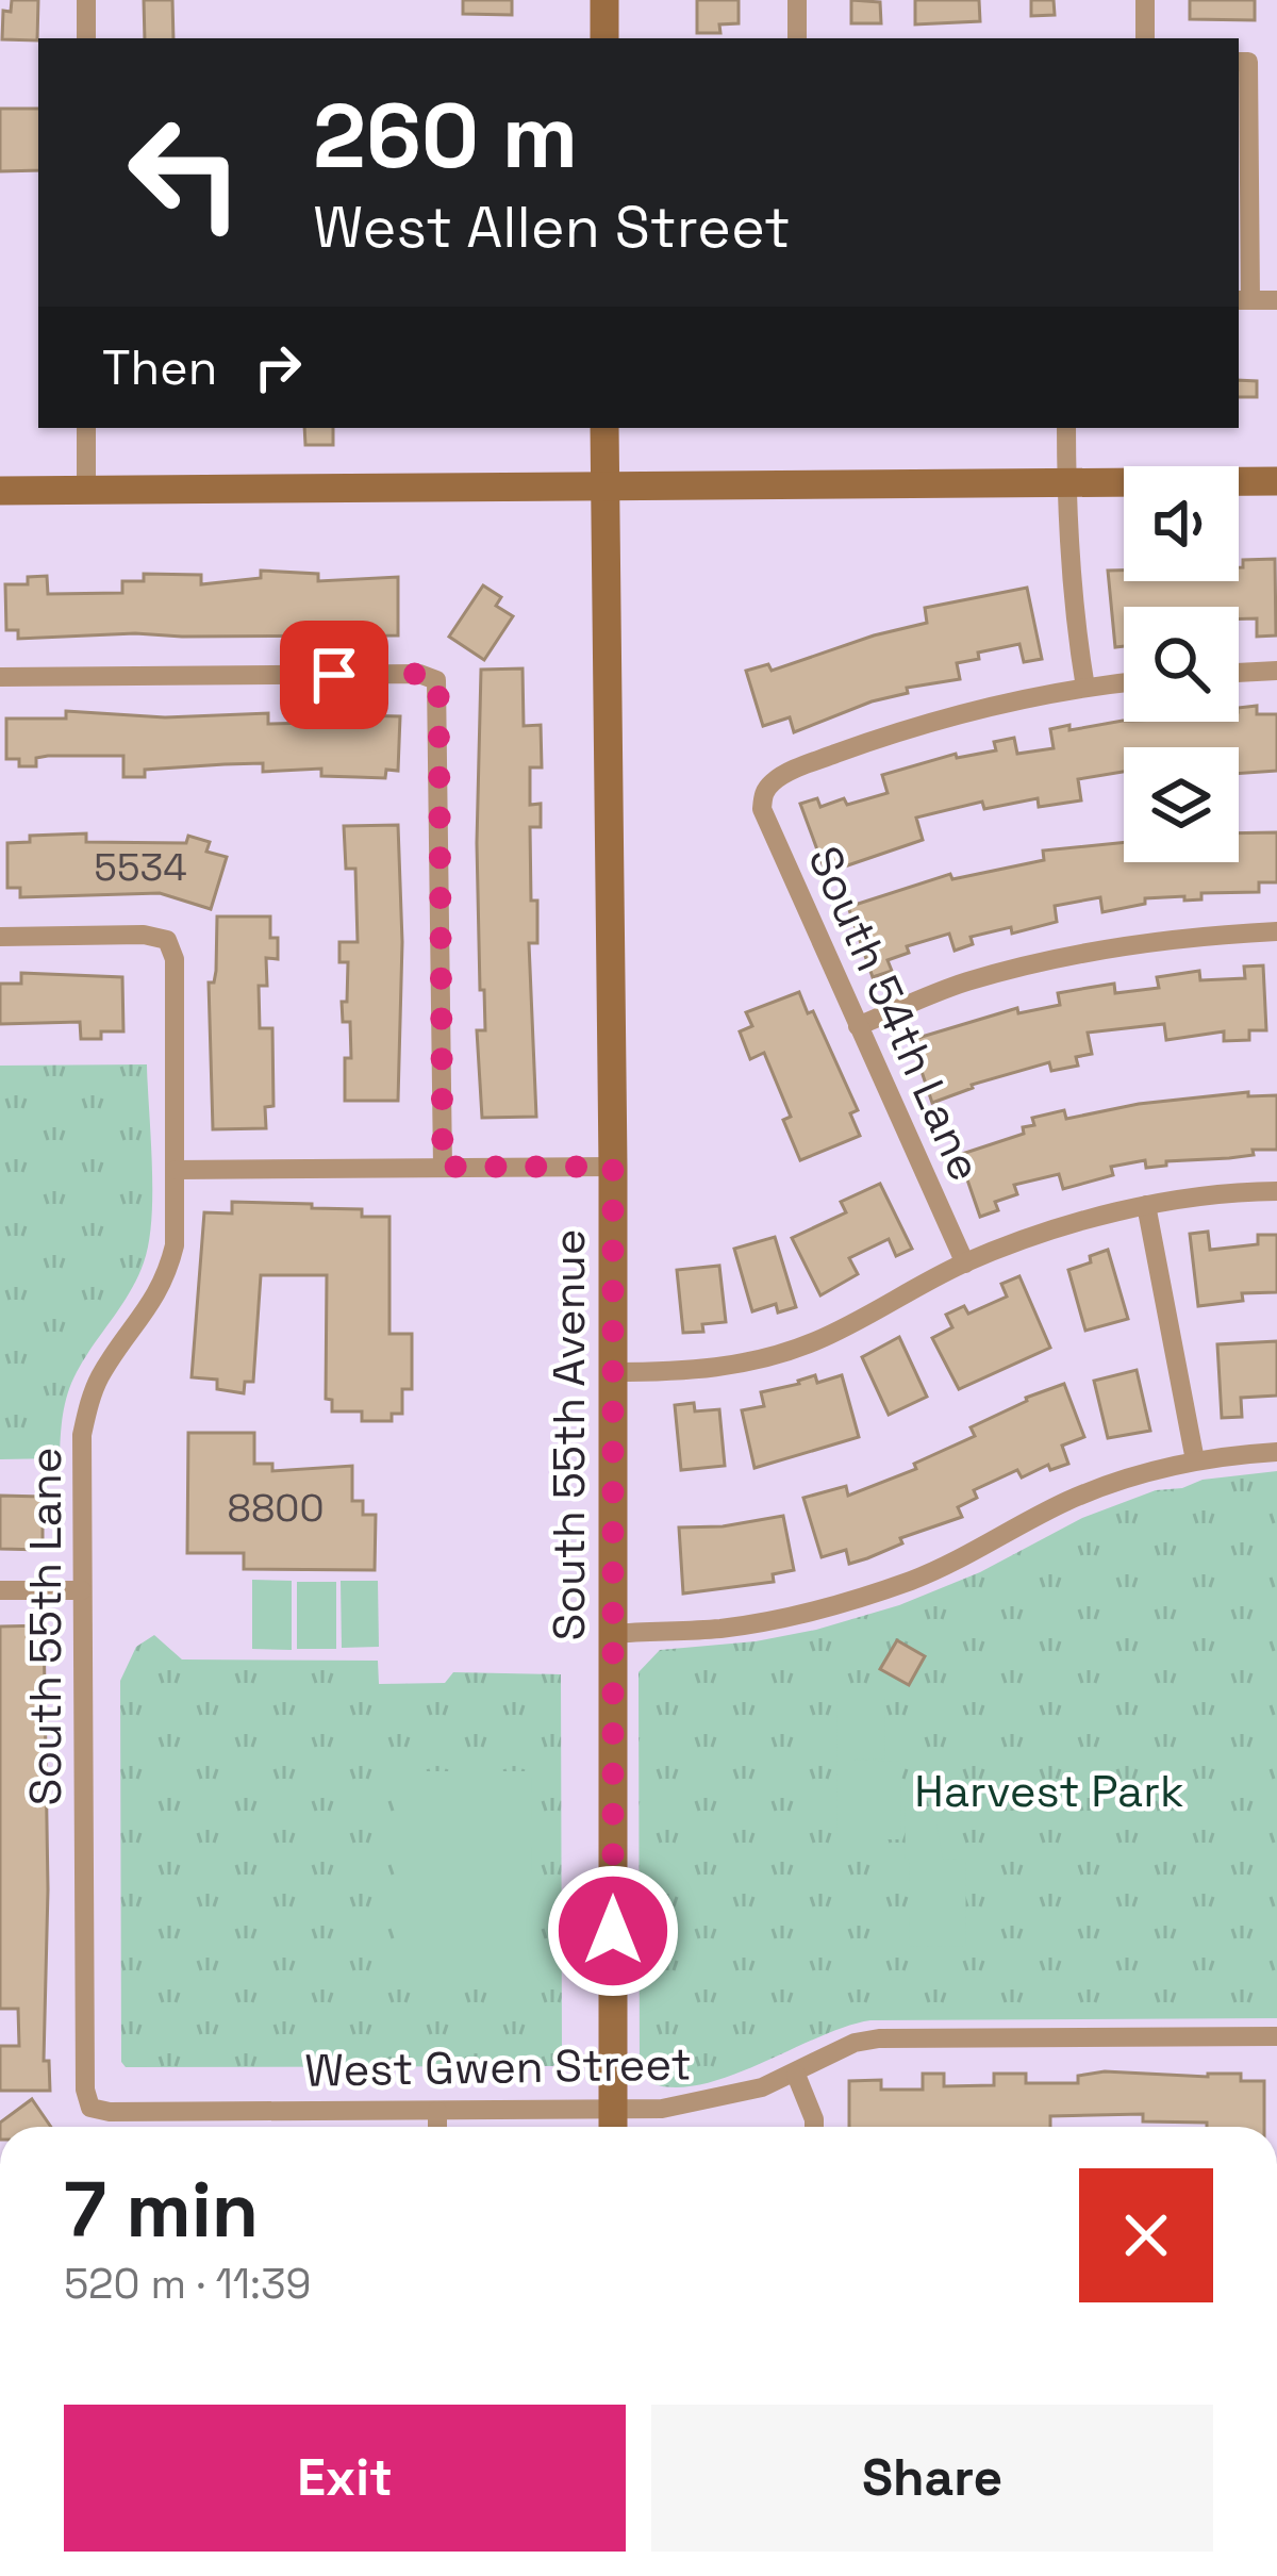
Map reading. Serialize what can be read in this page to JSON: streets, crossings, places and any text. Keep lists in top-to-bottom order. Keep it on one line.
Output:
{"streets":{"street":["South 54th Lane","South 55th Avenue","South 55th Lane","West Gwen Street"]},"crossings":[["South 55th Avenue","West Gwen Street"],["South 55th Lane","West Gwen Street"]],"parks":["Harvest Park"],"house_numbers":["5534","8800"],"page":{"turn":["260 m","West Allen Street"],"then":"Then","heading":["7 min","520 m · 11:39"],"buttons":["Exit","Share"]}}
